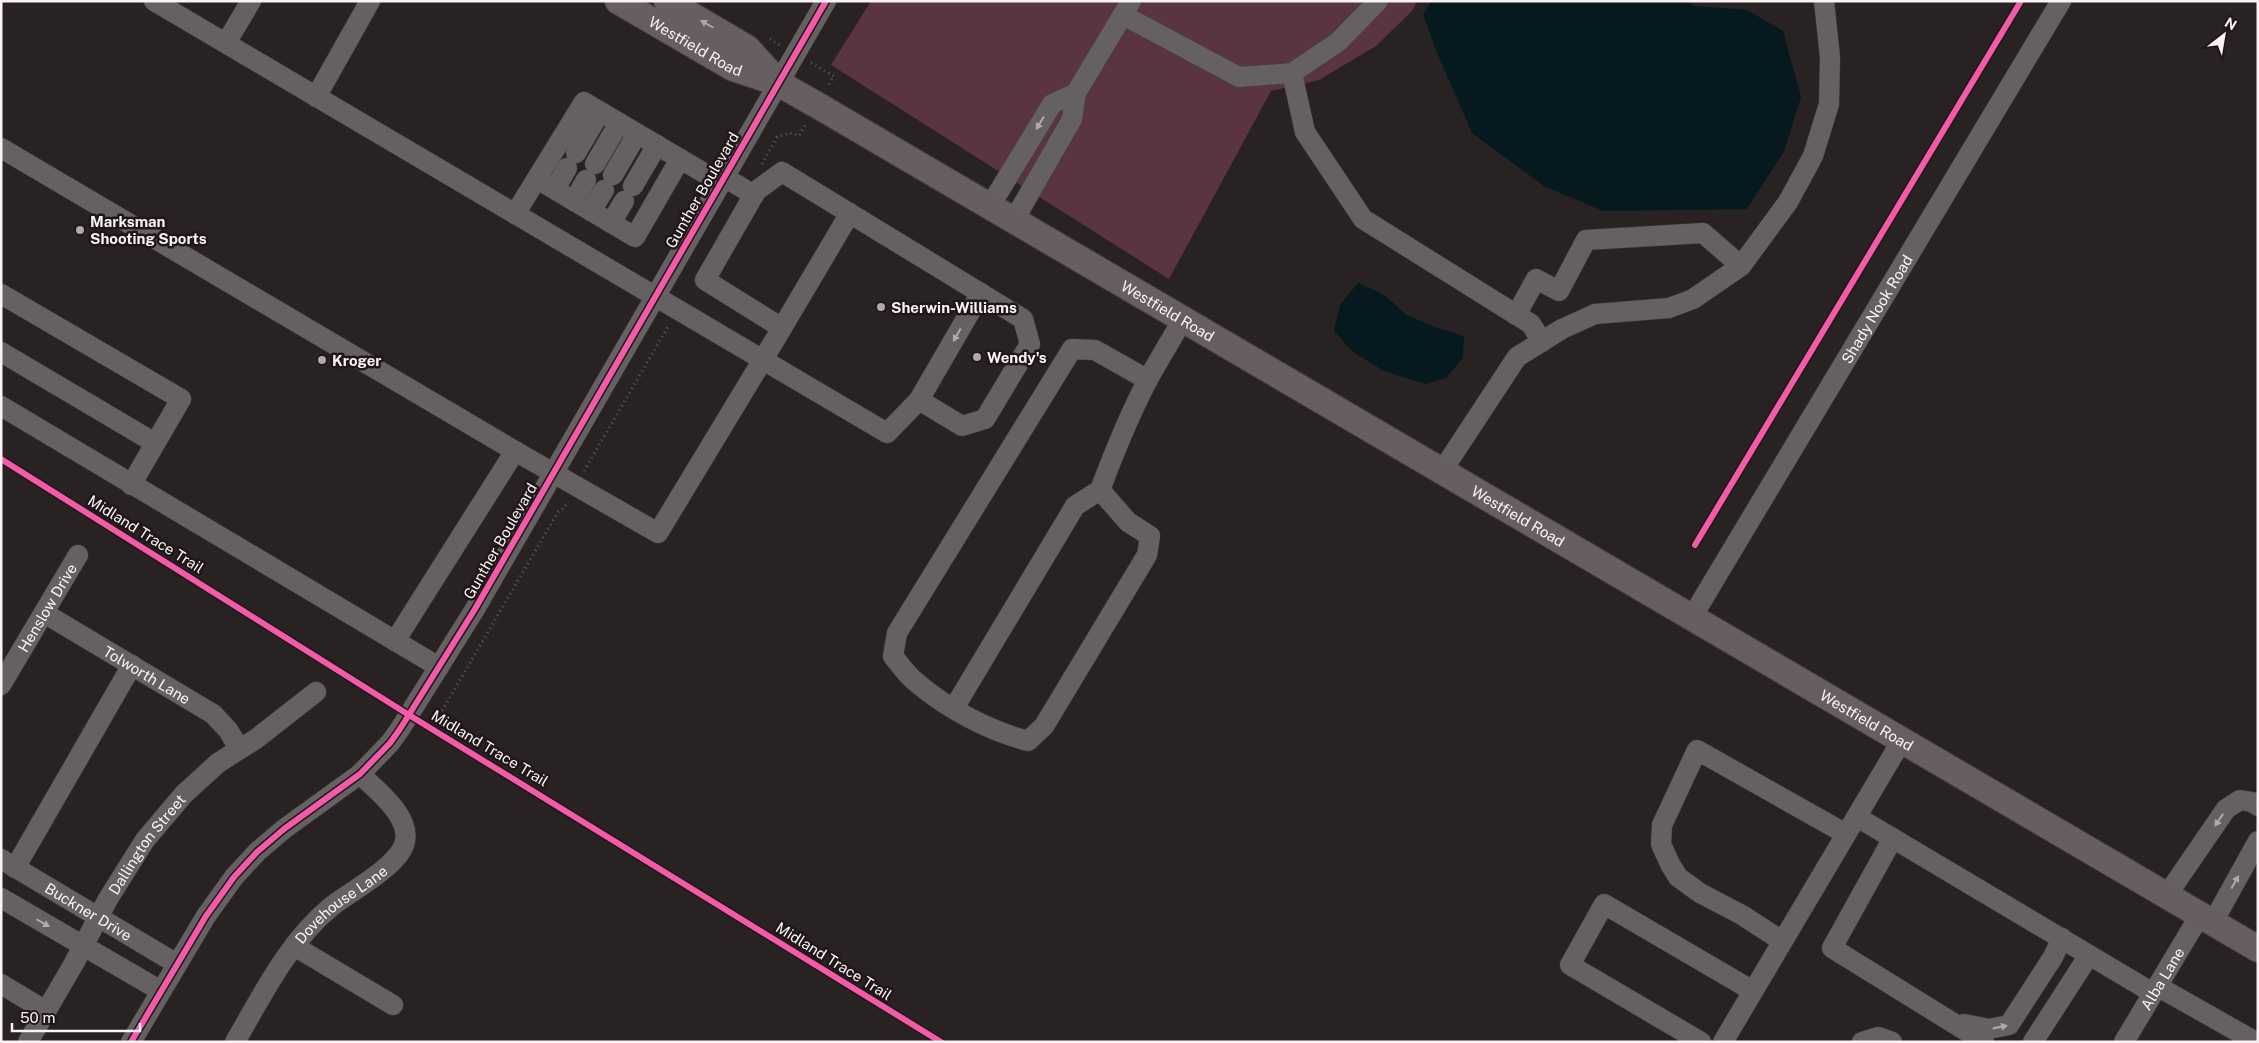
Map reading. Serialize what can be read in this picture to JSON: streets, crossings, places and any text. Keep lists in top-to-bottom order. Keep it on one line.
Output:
{"streets":{"main road":["Westfield Road"],"street":["Gunther Boulevard","Shady Nook Road","Henslow Drive","Tolworth Lane","Dallington Street","Dovehouse Lane","Buckner Drive","Alba Lane"],"cycle path":["Midland Trace Trail"]},"crossings":[["Westfield Road","Gunther Boulevard"],["Westfield Road","Shady Nook Road"],["Westfield Road","Alba Lane"],["Gunther Boulevard","Midland Trace Trail"],["Gunther Boulevard","Dovehouse Lane"],["Gunther Boulevard","Buckner Drive"],["Henslow Drive","Tolworth Lane"],["Tolworth Lane","Dallington Street"],["Dallington Street","Buckner Drive"]],"one_way":["Alba Lane"],"places":["Marksman Shooting Sports","Sherwin-Williams","Wendy's","Kroger"],"scale_bar":"50 m","north":"top right"}
